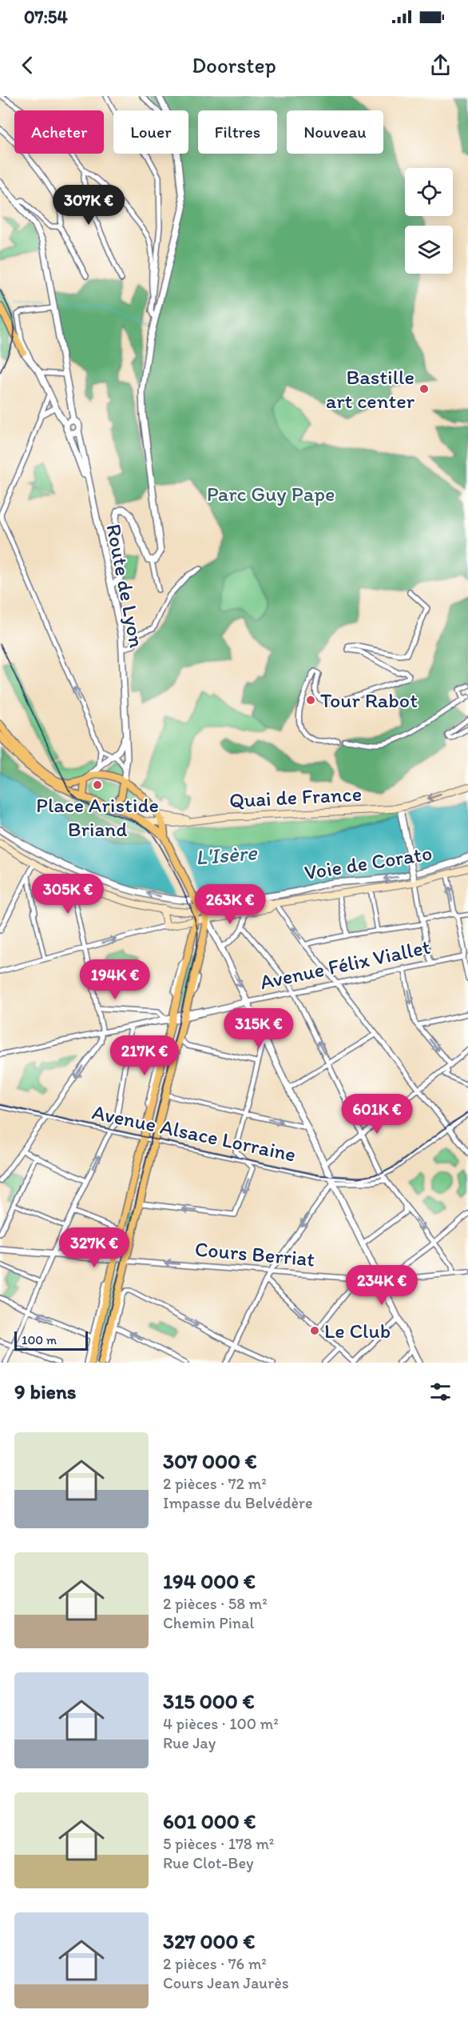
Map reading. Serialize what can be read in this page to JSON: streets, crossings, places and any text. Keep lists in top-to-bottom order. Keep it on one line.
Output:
{"streets":{"main road":["Quai de France"],"street":["Route de Lyon","Voie de Corato","Avenue Félix Viallet","Avenue Alsace Lorraine","Cours Berriat"]},"one_way":["Voie de Corato"],"water":["L'Isère"],"parks":["Parc Guy Pape"],"places":["Bastille art center","Tour Rabot","Place Aristide Briand","Le Club"],"scale_bar":"100 m","page":{"status":"07:54","header":"Doorstep","chip":["Acheter","Louer","Filtres","Nouveau"],"price":["307K €","305K €","263K €","194K €","315K €","217K €","601K €","327K €","234K €"],"scale":"100 m","heading":"9 biens","list":[{"name":"307 000 €","note":"2 pièces · 72 m² · Impasse du Belvédère"},{"name":"194 000 €","note":"2 pièces · 58 m² · Chemin Pinal"},{"name":"315 000 €","note":"4 pièces · 100 m² · Rue Jay"},{"name":"601 000 €","note":"5 pièces · 178 m² · Rue Clot-Bey"},{"name":"327 000 €","note":"2 pièces · 76 m² · Cours Jean Jaurès"}]}}
